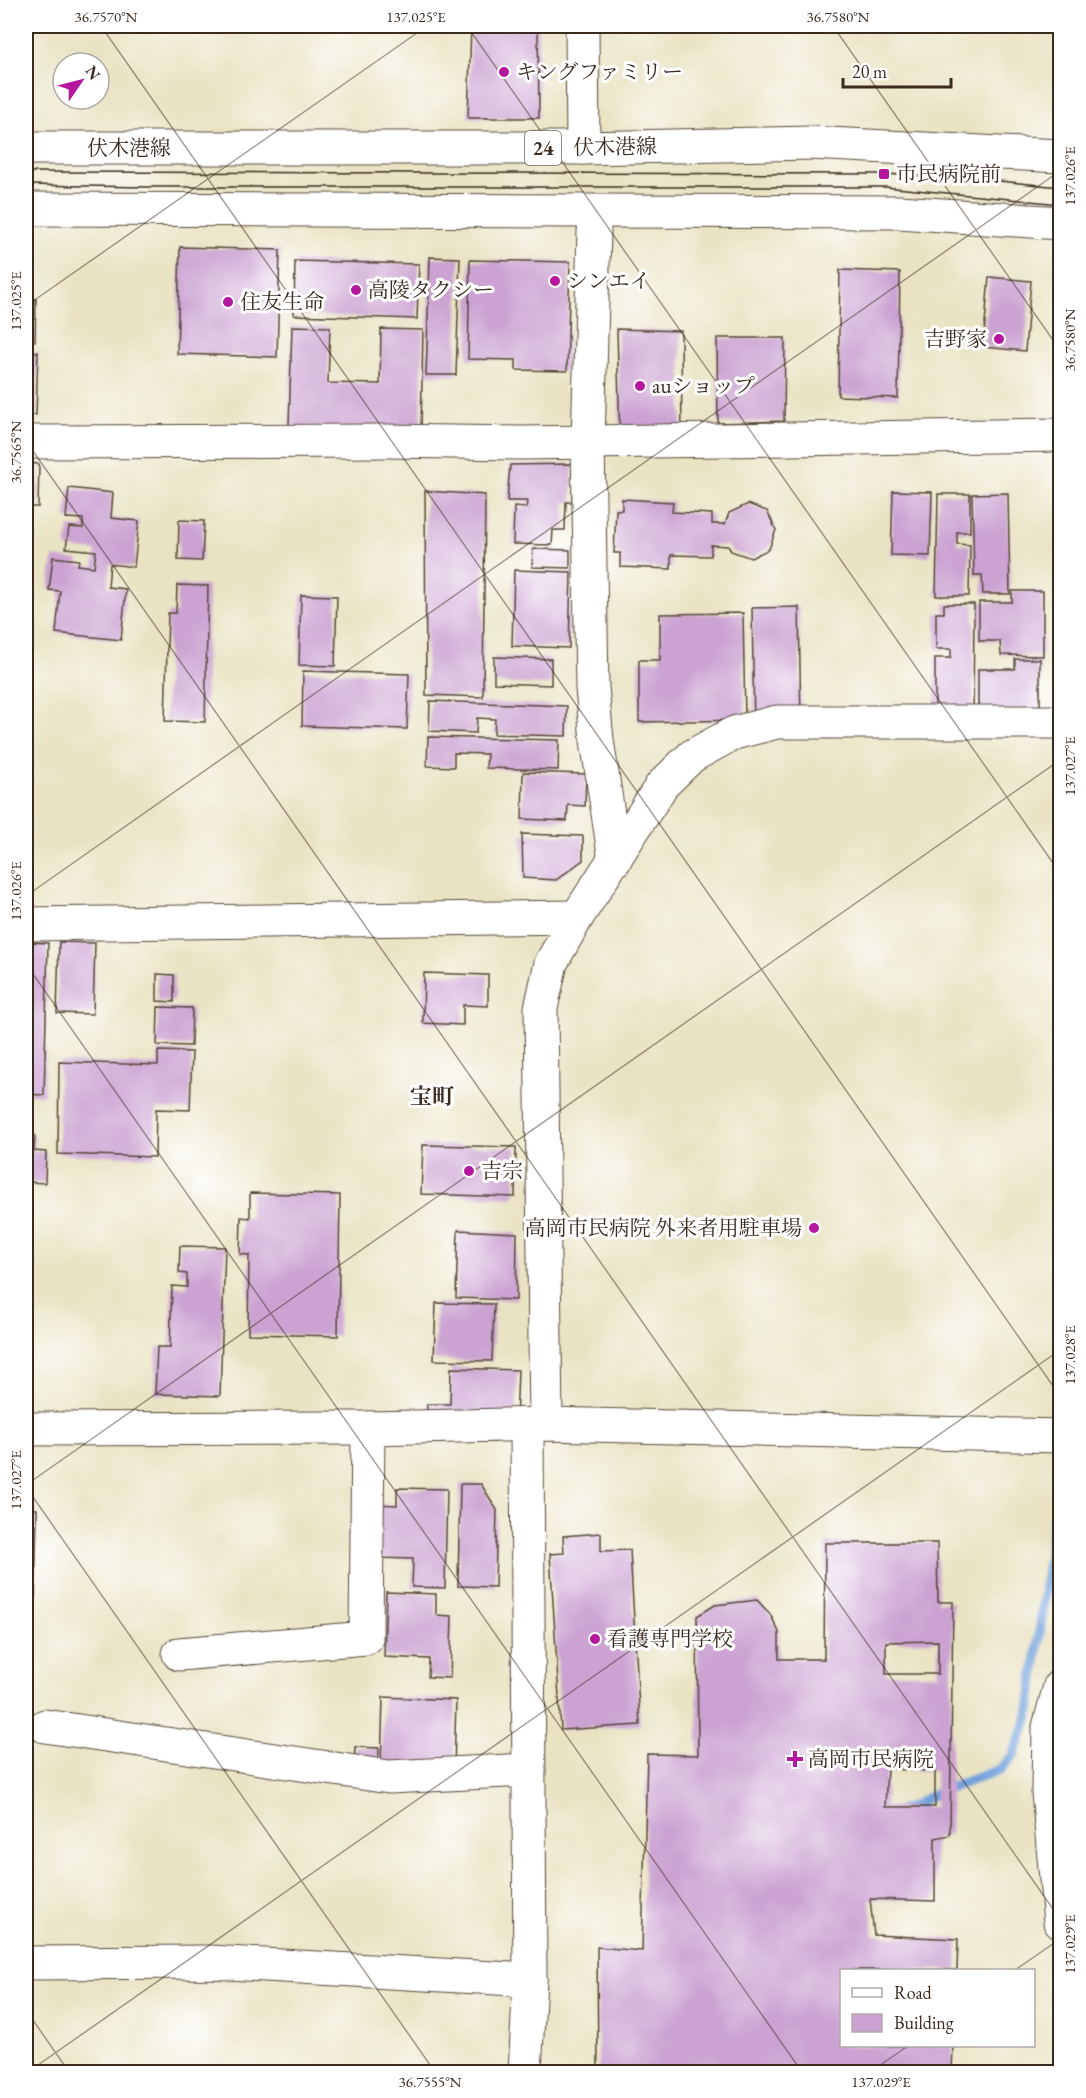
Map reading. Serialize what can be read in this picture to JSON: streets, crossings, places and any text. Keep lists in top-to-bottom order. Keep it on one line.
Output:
{"streets":{"street":["伏木港線","24"]},"districts":["宝町"],"places":{"other":["キングファミリー","シンエイ","高陵タクシー","住友生命","吉野家","auショップ","吉宗","高岡市民病院 外来者用駐車場","看護専門学校"],"transit":["市民病院前"],"health":["高岡市民病院"]},"legend":["Road","Building"],"scale_bar":"20 m","north":"top right","coordinates":["36.7570°N","137.025°E","36.7580°N","137.026°E","36.7565°N","137.027°E","137.028°E","137.029°E","36.7555°N"]}
